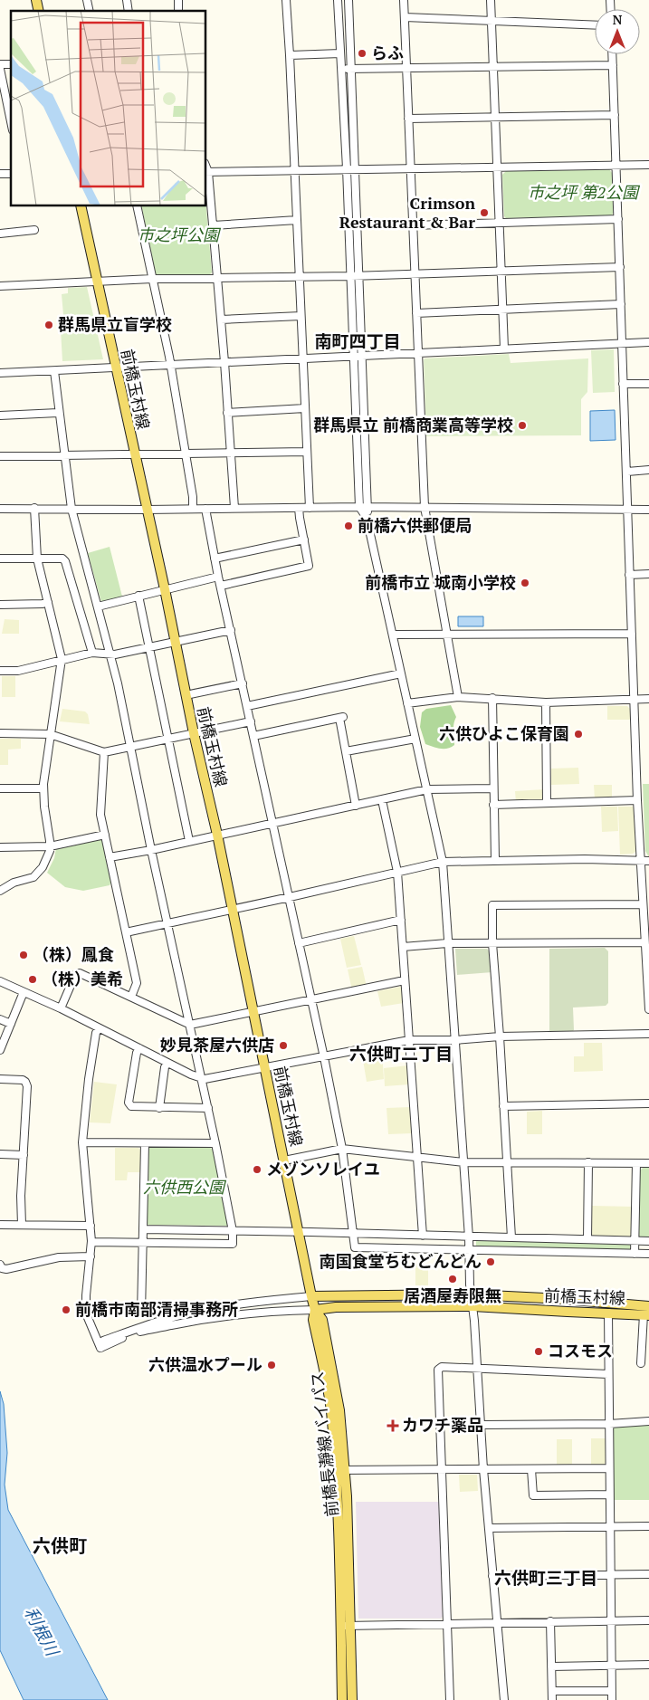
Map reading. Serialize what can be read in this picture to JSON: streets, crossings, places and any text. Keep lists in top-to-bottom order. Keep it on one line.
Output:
{"streets":{"main road":["前橋玉村線","前橋長瀞線バイパス"]},"crossings":[["前橋玉村線","前橋長瀞線バイパス"]],"districts":["南町四丁目","六供町二丁目","六供町","六供町三丁目"],"water":["利根川"],"parks":["市之坪 第2公園","市之坪公園","六供西公園"],"places":{"other":["らふ","Crimson Restaurant & Bar","群馬県立盲学校","群馬県立 前橋商業高等学校","前橋六供郵便局","前橋市立 城南小学校","六供ひよこ保育園","（株）鳳食","（株）美希","妙見茶屋六供店","メゾンソレイユ","南国食堂ちむどんどん","居酒屋寿限無","前橋市南部清掃事務所","コスモス","六供温水プール"],"health":["カワチ薬品"]},"north":"top"}
